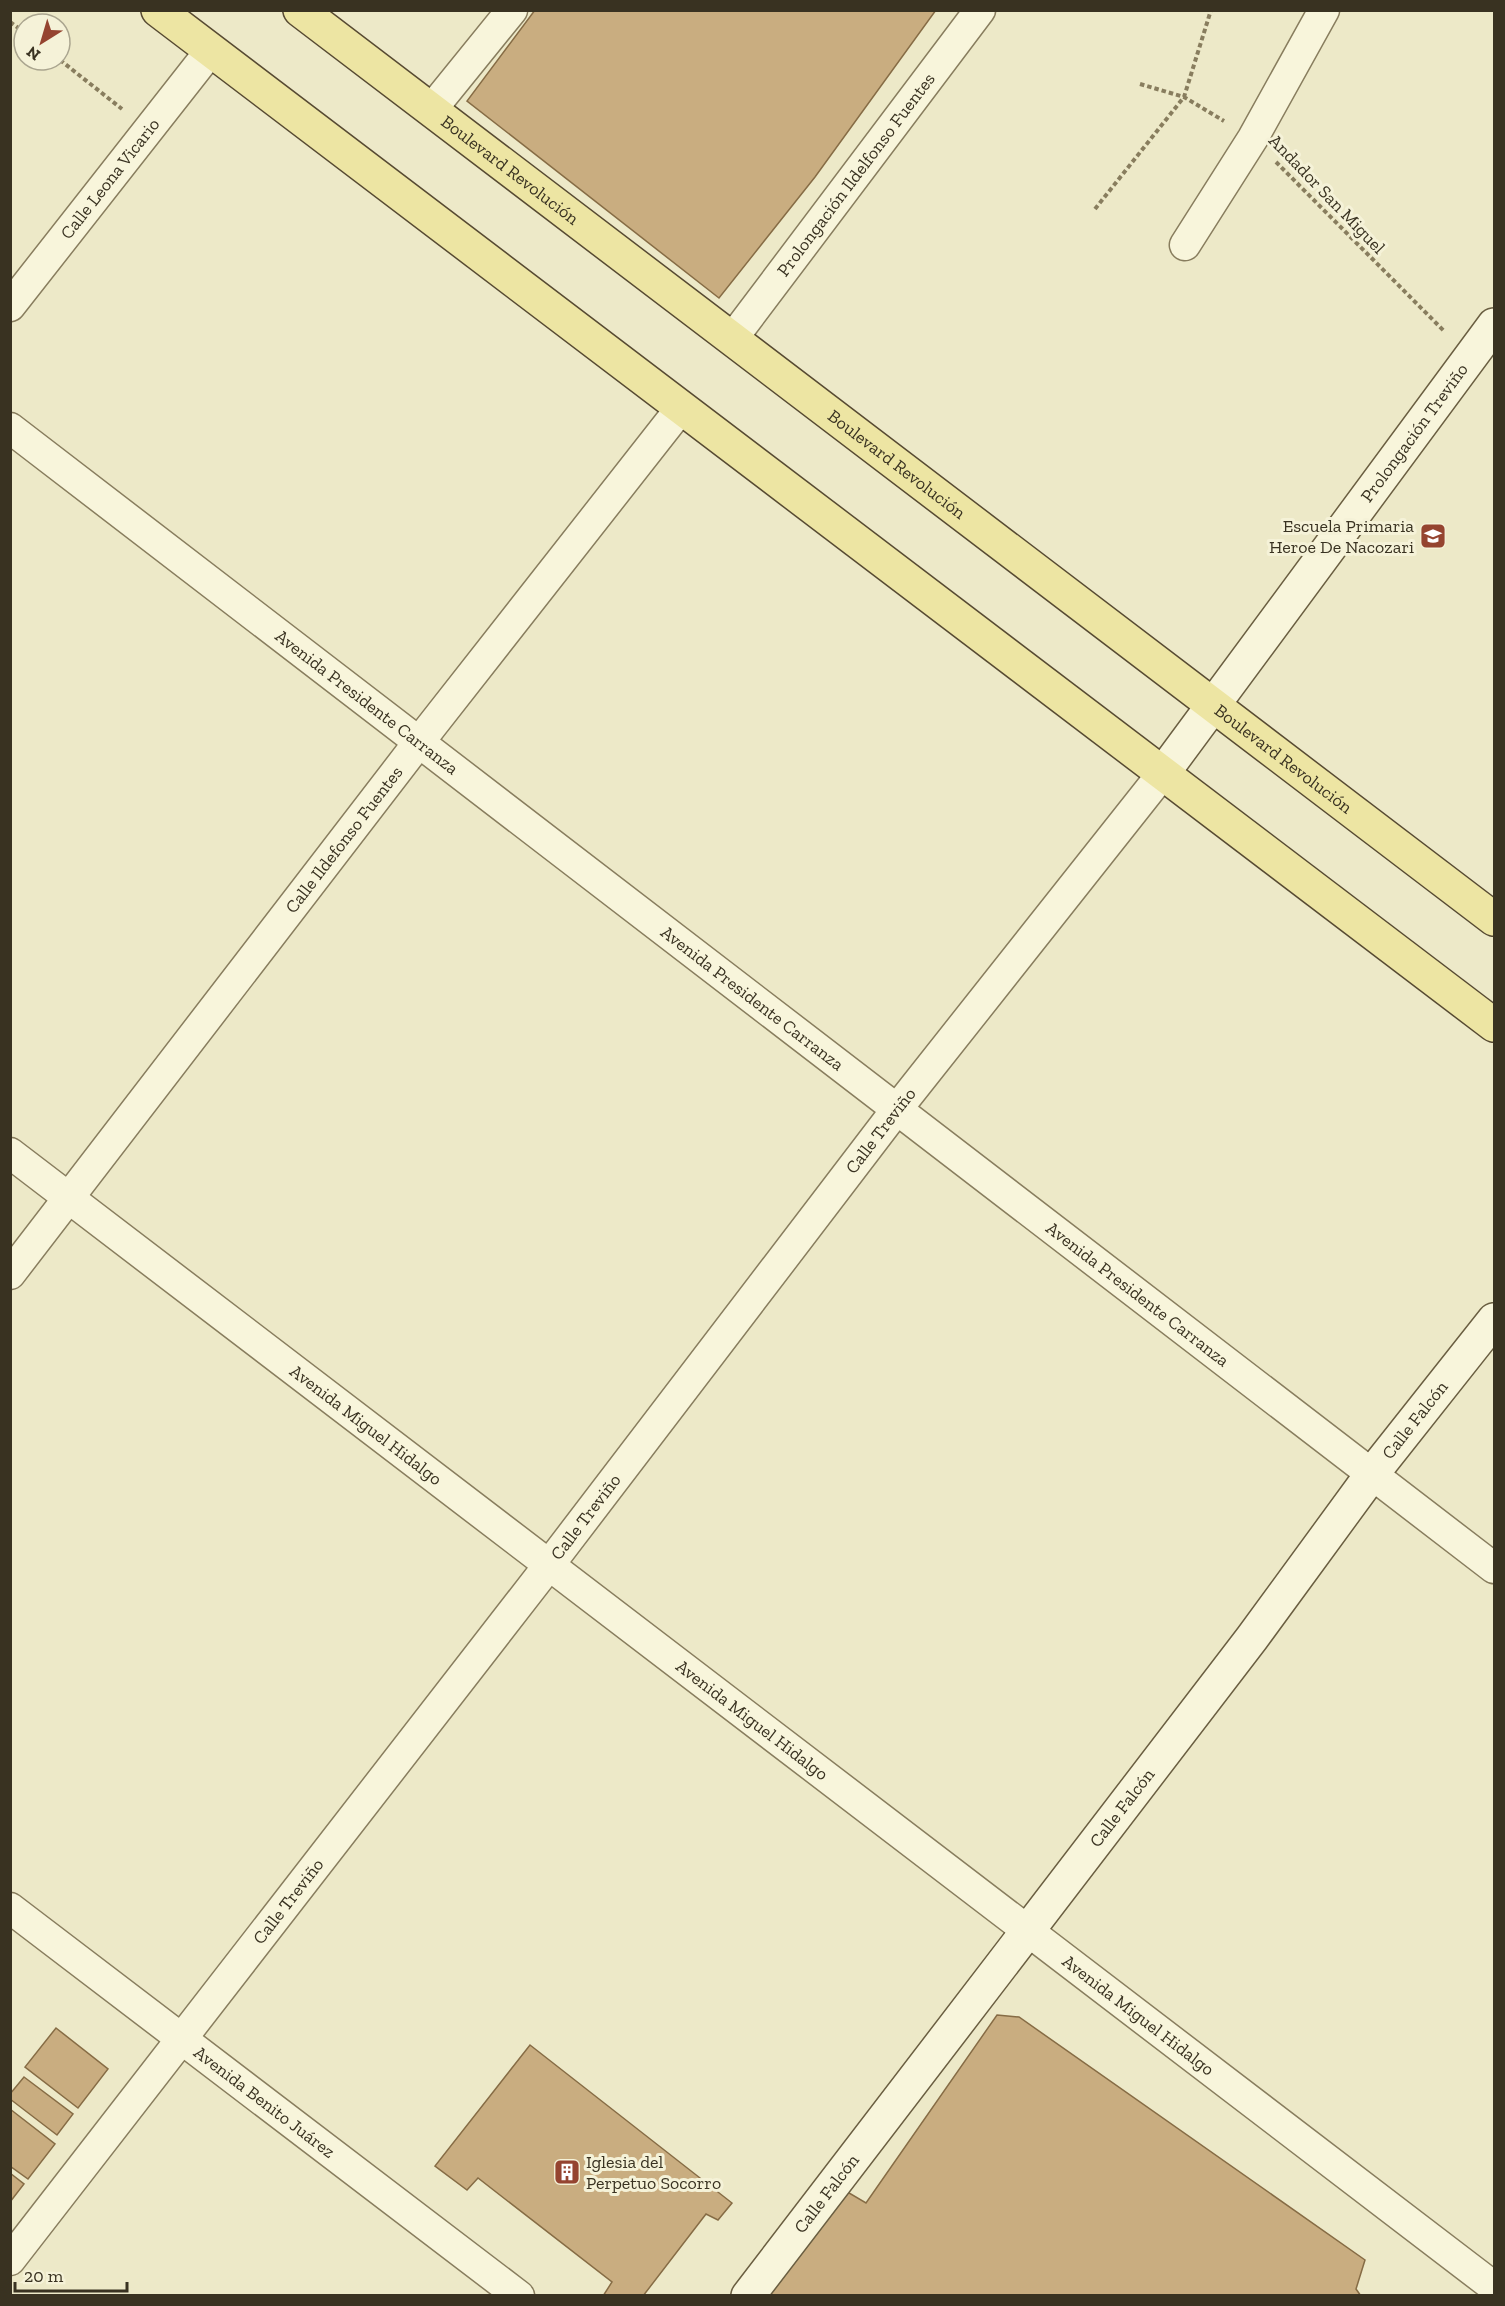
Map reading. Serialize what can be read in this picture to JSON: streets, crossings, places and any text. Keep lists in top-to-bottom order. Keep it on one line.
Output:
{"streets":{"main road":["Boulevard Revolución"],"street":["Prolongación Ildelfonso Fuentes","Calle Leona Vicario","Prolongación Treviño","Avenida Presidente Carranza","Calle Ildefonso Fuentes","Calle Treviño","Calle Falcón","Avenida Miguel Hidalgo","Avenida Benito Juárez"],"path":["Andador San Miguel"]},"crossings":[["Boulevard Revolución","Prolongación Ildelfonso Fuentes"],["Boulevard Revolución","Prolongación Treviño"],["Andador San Miguel","Prolongación Treviño"],["Prolongación Treviño","Calle Treviño"],["Avenida Presidente Carranza","Calle Ildefonso Fuentes"],["Avenida Presidente Carranza","Calle Treviño"],["Avenida Presidente Carranza","Calle Falcón"],["Calle Ildefonso Fuentes","Avenida Miguel Hidalgo"],["Calle Treviño","Avenida Miguel Hidalgo"],["Calle Treviño","Avenida Benito Juárez"],["Calle Falcón","Avenida Miguel Hidalgo"]],"places":{"school or university":["Escuela Primaria Heroe De Nacozari"],"building":["Iglesia del Perpetuo Socorro"]},"scale_bar":"20 m","north":"bottom left"}
